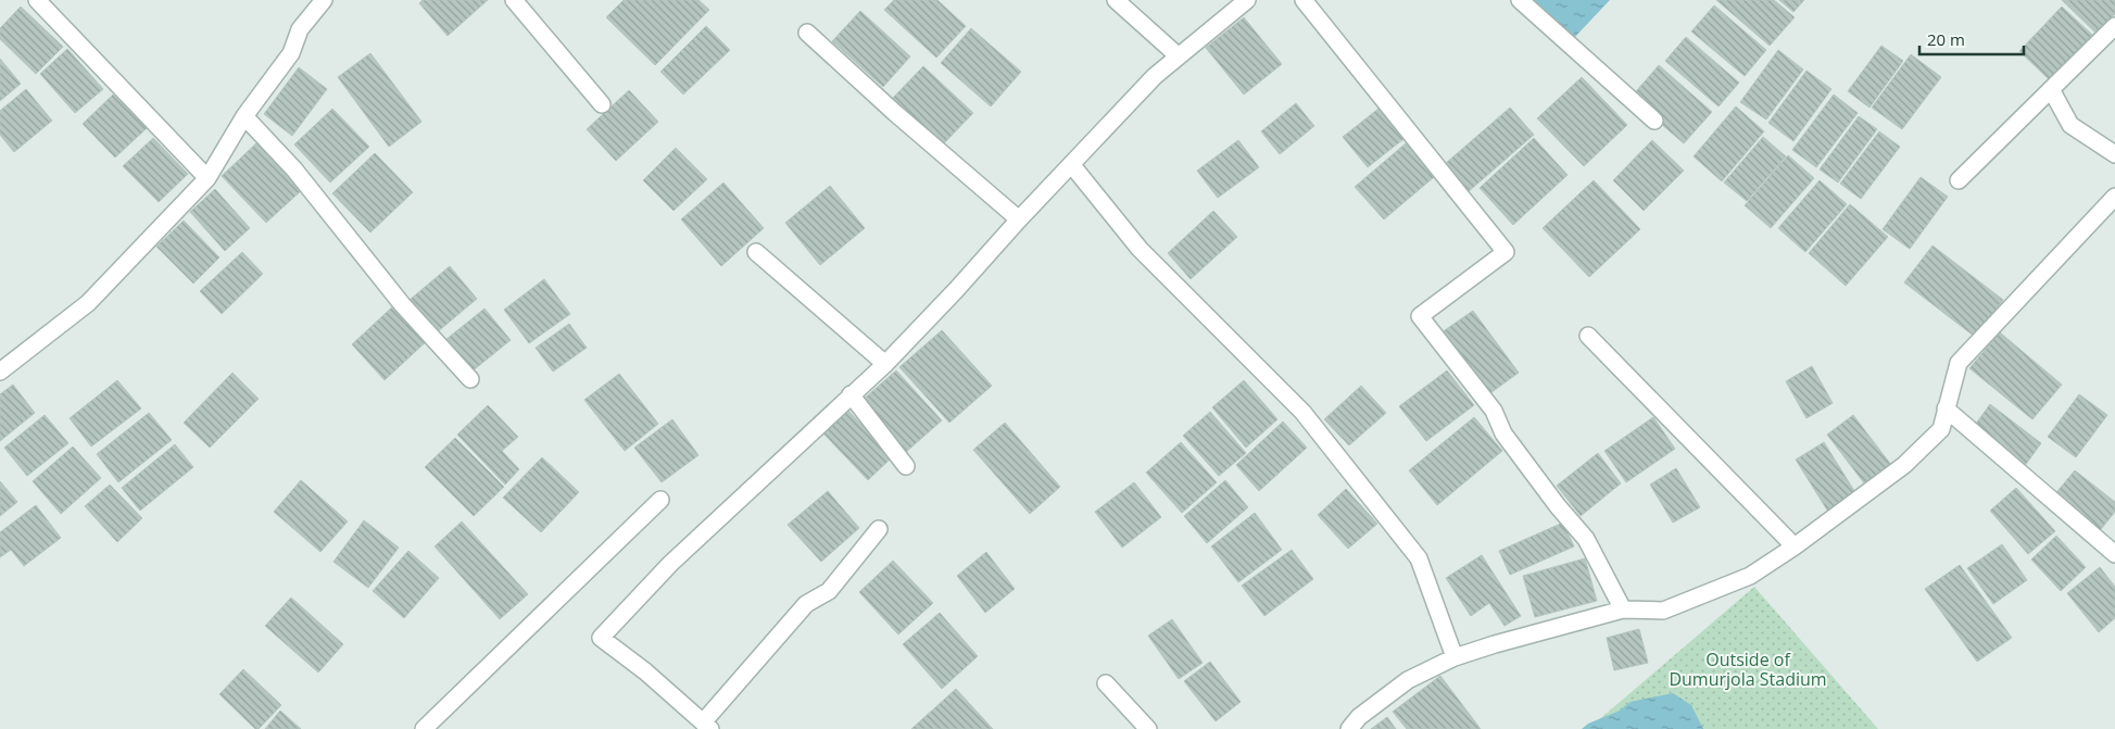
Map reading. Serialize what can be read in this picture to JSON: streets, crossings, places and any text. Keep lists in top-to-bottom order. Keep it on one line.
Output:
{"parks":["Outside of Dumurjola Stadium"],"scale_bar":"20 m"}
